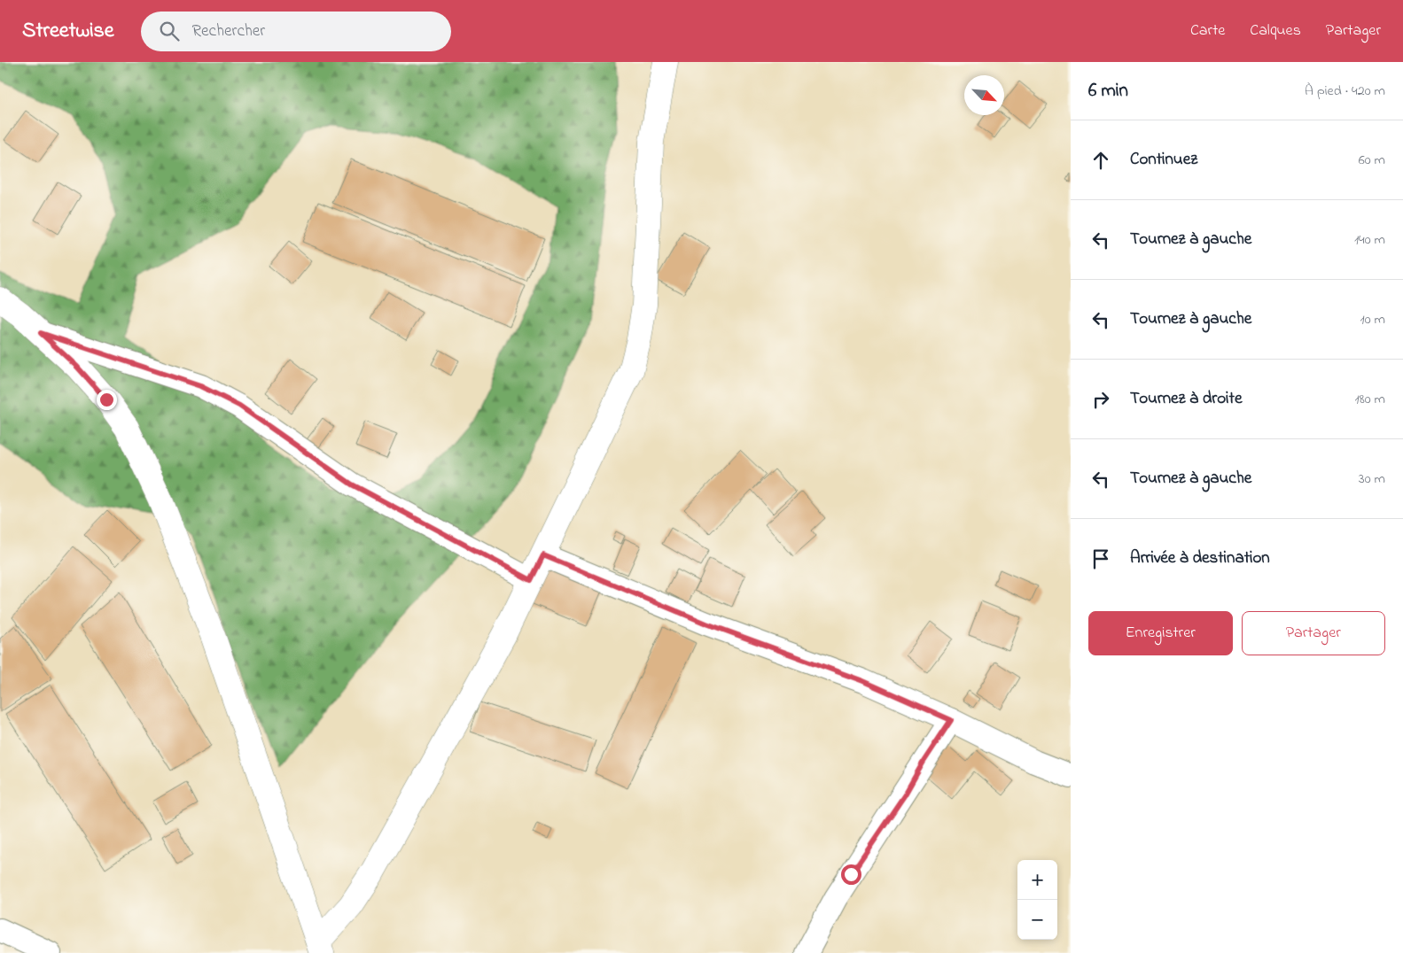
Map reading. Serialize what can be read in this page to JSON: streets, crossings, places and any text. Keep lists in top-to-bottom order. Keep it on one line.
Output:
{"north":"bottom right","page":{"header":"Streetwise","search":"Rechercher","nav":["Carte","Calques","Partager"],"heading":["6 min","À pied · 420 m"],"list":[["Continuez","60 m"],["Tournez à gauche","140 m"],["Tournez à gauche","10 m"],["Tournez à droite","180 m"],["Tournez à gauche","30 m"],"Arrivée à destination"],"buttons":["Enregistrer","Partager"],"map_buttons":["+","−"]}}
